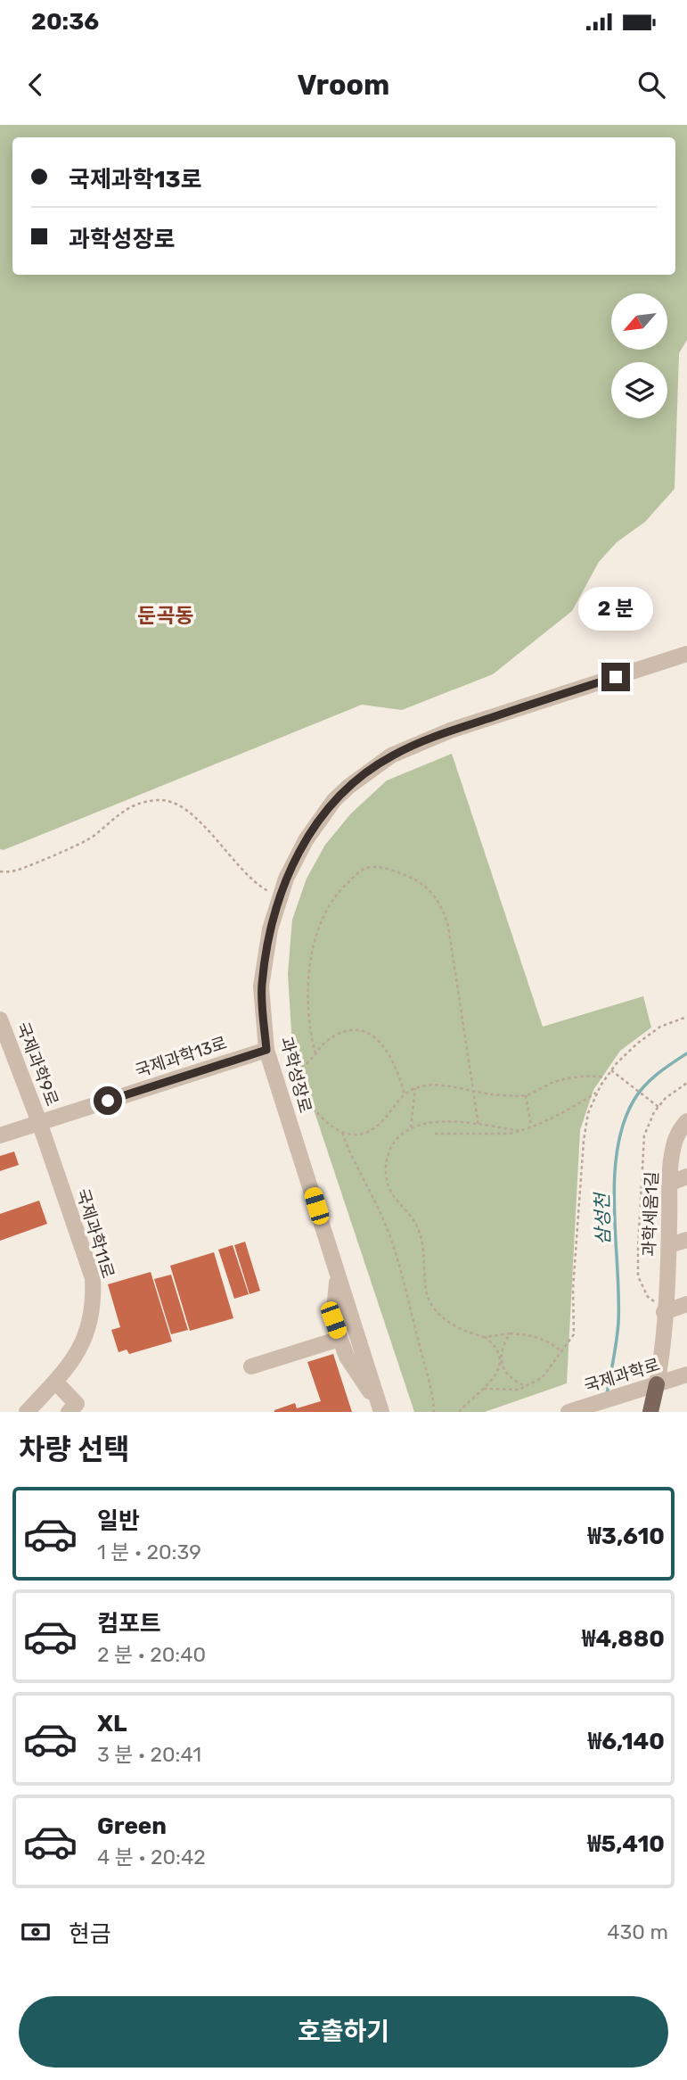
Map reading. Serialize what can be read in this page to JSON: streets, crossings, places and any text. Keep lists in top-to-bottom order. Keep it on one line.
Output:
{"streets":{"street":["국제과학13로","국제과학9로","과학성장로","과학세움1길","국제과학11로","국제과학로"]},"crossings":[["국제과학13로","국제과학9로"],["국제과학13로","과학성장로"],["국제과학13로","국제과학11로"],["국제과학9로","국제과학11로"],["과학세움1길","국제과학로"]],"districts":["둔곡동"],"water":["삼성천"],"north":"bottom left","page":{"status":"20:36","header":"Vroom","banner":["국제과학13로","과학성장로"],"bubble":"2 분","heading":"차량 선택","list":[{"name":"일반","note":"1 분 · 20:39","value":"₩3,610"},{"name":"컴포트","note":"2 분 · 20:40","value":"₩4,880"},{"name":"XL","note":"3 분 · 20:41","value":"₩6,140"},{"name":"Green","note":"4 분 · 20:42","value":"₩5,410"}],"pay":["현금","430 m"],"buttons":"호출하기"}}
